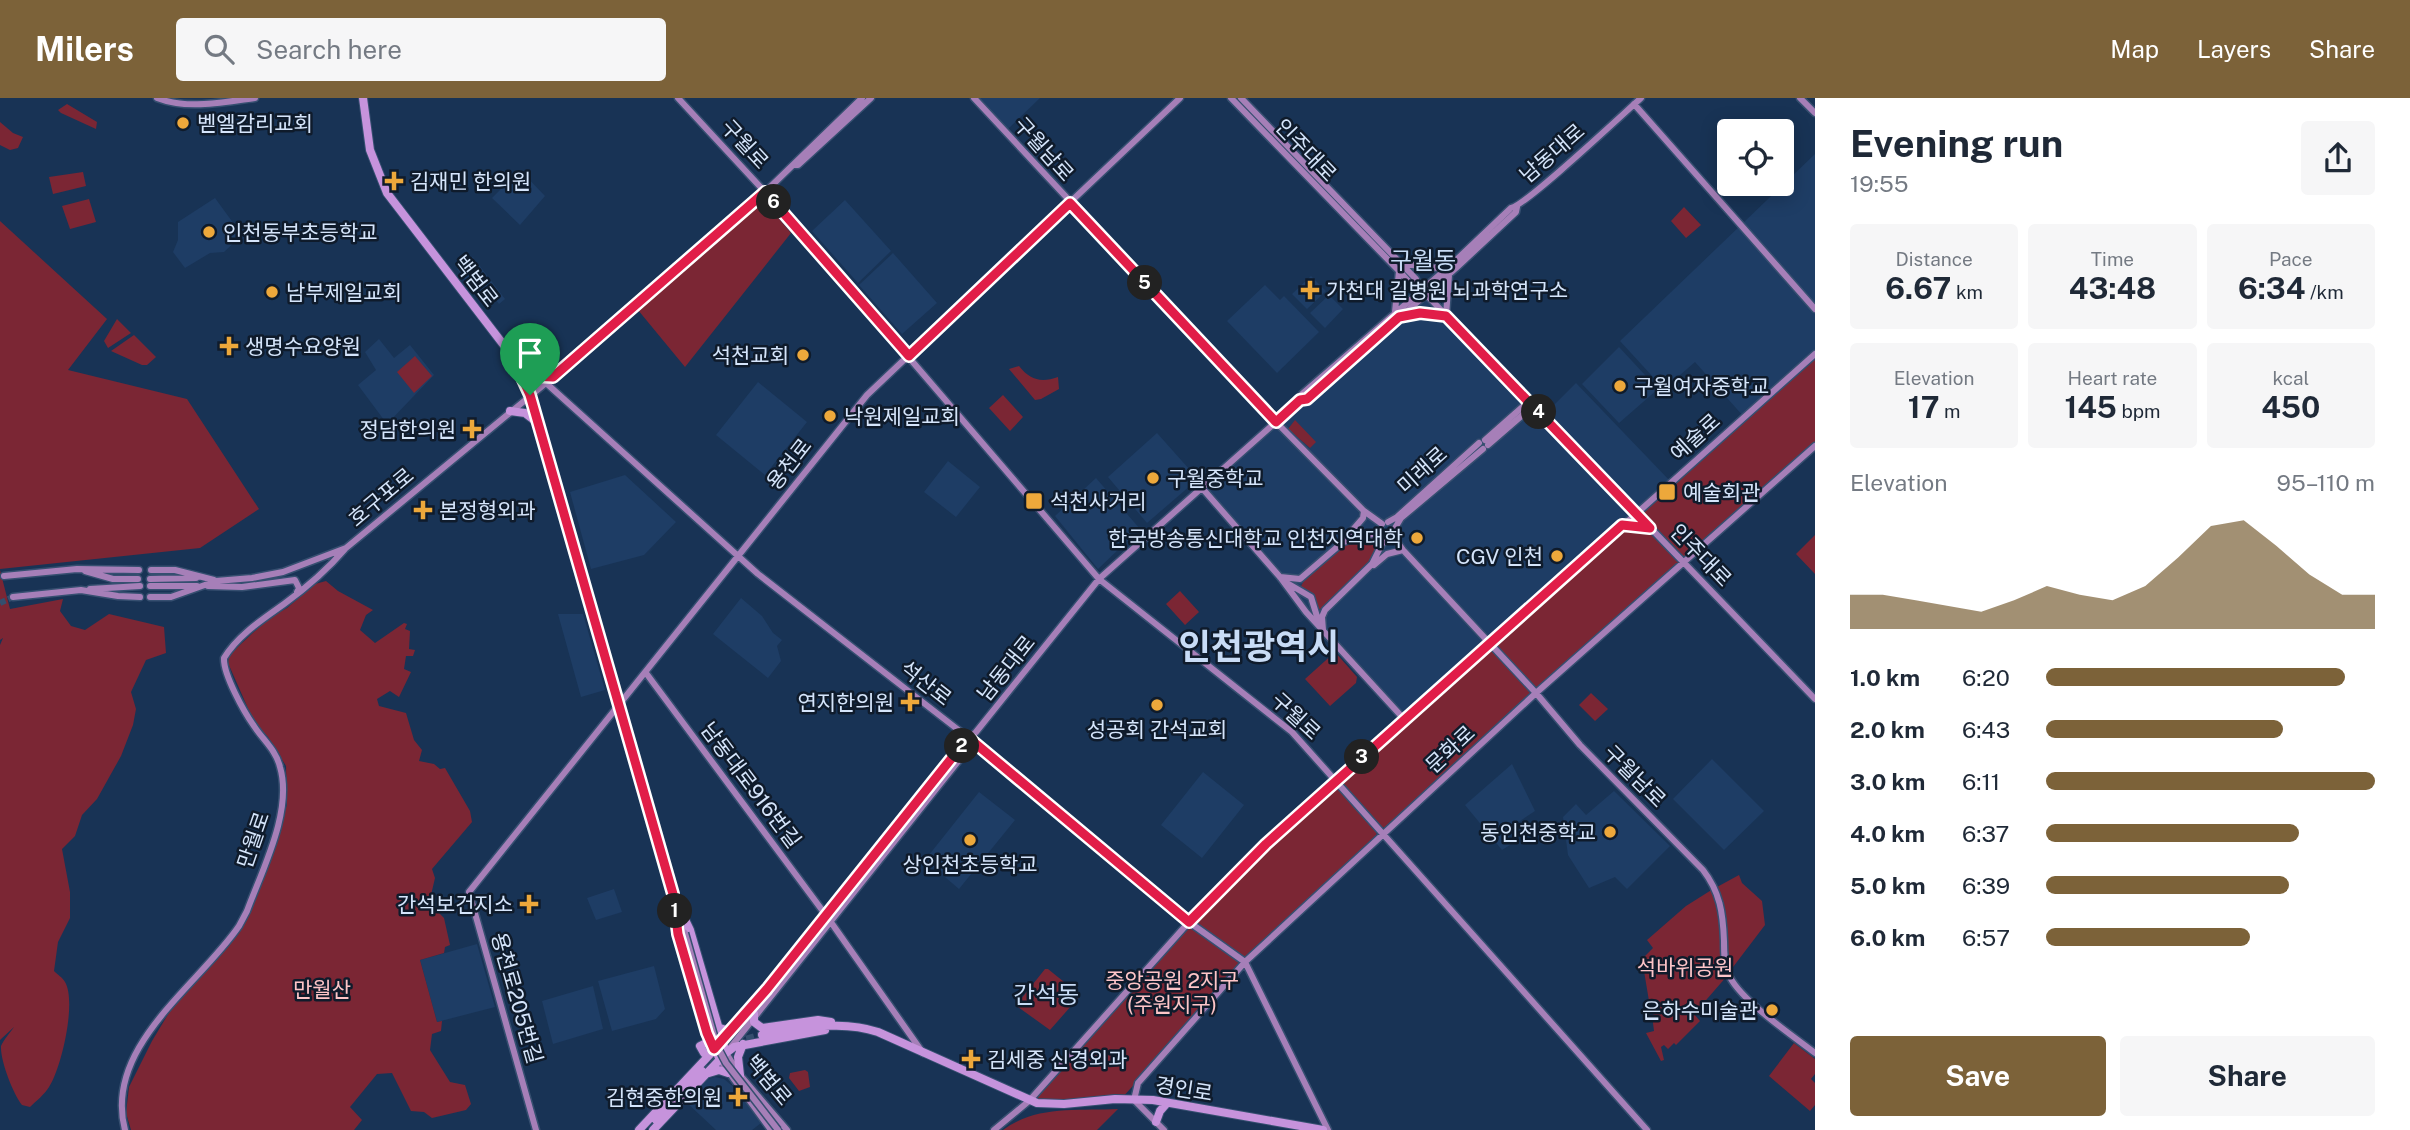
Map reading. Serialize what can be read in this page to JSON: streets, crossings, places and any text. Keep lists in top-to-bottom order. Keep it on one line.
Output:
{"streets":{"main road":["구월로","구월남로","인주대로","남동대로","백범로","예술로","용천로","미래로","호구포로","석산로","문화로","남동대로916번길","만월로","용천로205번길","경인로"]},"crossings":[["구월로","남동대로"],["구월로","예술로"],["구월로","용천로"],["구월로","호구포로"],["구월로","문화로"],["구월남로","남동대로"],["구월남로","예술로"],["구월남로","용천로"],["구월남로","미래로"],["구월남로","문화로"],["인주대로","남동대로"],["인주대로","예술로"],["인주대로","미래로"],["인주대로","문화로"],["남동대로","백범로"],["남동대로","석산로"],["남동대로","남동대로916번길"],["백범로","용천로"],["백범로","호구포로"],["백범로","경인로"],["예술로","석산로"],["예술로","경인로"],["용천로","석산로"],["용천로","남동대로916번길"],["용천로","용천로205번길"],["호구포로","석산로"],["호구포로","만월로"],["석산로","문화로"],["석산로","경인로"],["문화로","경인로"],["남동대로916번길","경인로"]],"districts":["구월동","인천광역시","간석동"],"parks":["석바위공원","중앙공원 2지구 (주원지구)","만월산"],"places":{"other":["벧엘감리교회","인천동부초등학교","남부제일교회","석천교회","구월여자중학교","낙원제일교회","구월중학교","한국방송통신대학교 인천지역대학","CGV 인천","성공회 간석교회","동인천중학교","상인천초등학교","은하수미술관"],"health":["김재민 한의원","가천대 길병원 뇌과학연구소","생명수요양원","정담한의원","본정형외과","연지한의원","간석보건지소","김세중 신경외과","김현중한의원"],"transit":["예술회관","석천사거리"]},"page":{"header":"Milers","search":"Search here","nav":["Map","Layers","Share"],"heading":["Evening run","19:55"],"pins":["6","5","4","2","3","1"],"stats":[["Distance","6.67 km"],["Time","43:48"],["Pace","6:34 /km"],["Elevation","17 m"],["Heart rate","145 bpm"],["kcal","450"]],"chart":["Elevation","95–110 m"],"list":[{"name":"1.0 km","note":"6:20"},{"name":"2.0 km","note":"6:43"},{"name":"3.0 km","note":"6:11"},{"name":"4.0 km","note":"6:37"},{"name":"5.0 km","note":"6:39"},{"name":"6.0 km","note":"6:57"}],"buttons":["Save","Share"]}}
